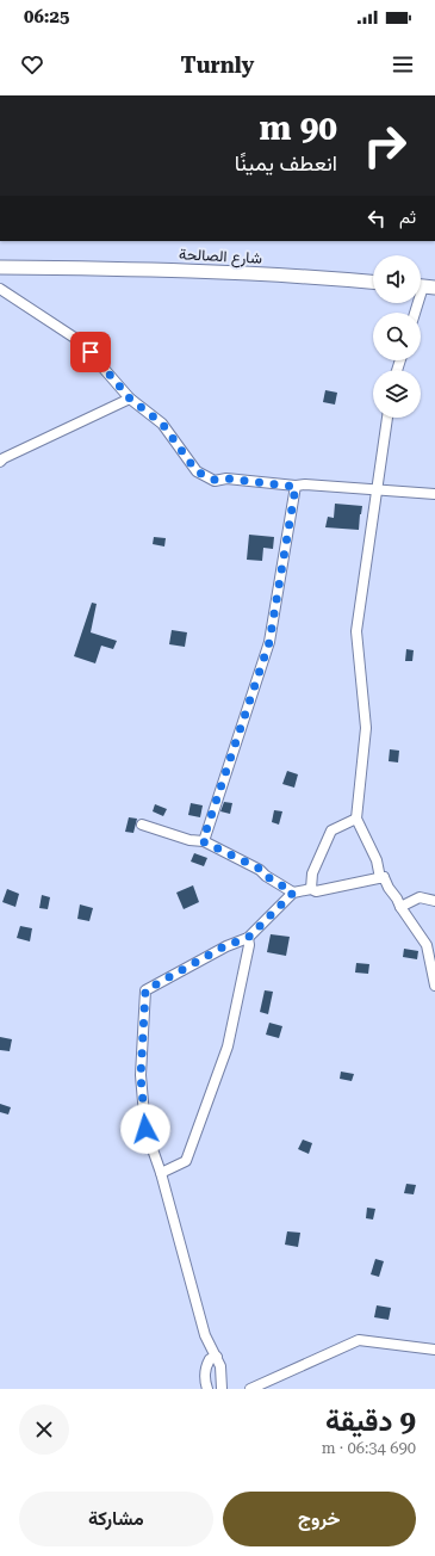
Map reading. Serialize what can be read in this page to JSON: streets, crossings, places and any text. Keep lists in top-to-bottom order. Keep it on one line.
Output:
{"streets":{"main road":["شارع الصالحة"]},"page":{"status":"06:25","header":"Turnly","turn":["90 m","انعطف يمينًا"],"then":"ثم","heading":["9 دقيقة","690 m · 06:34"],"buttons":["خروج","مشاركة"]}}
